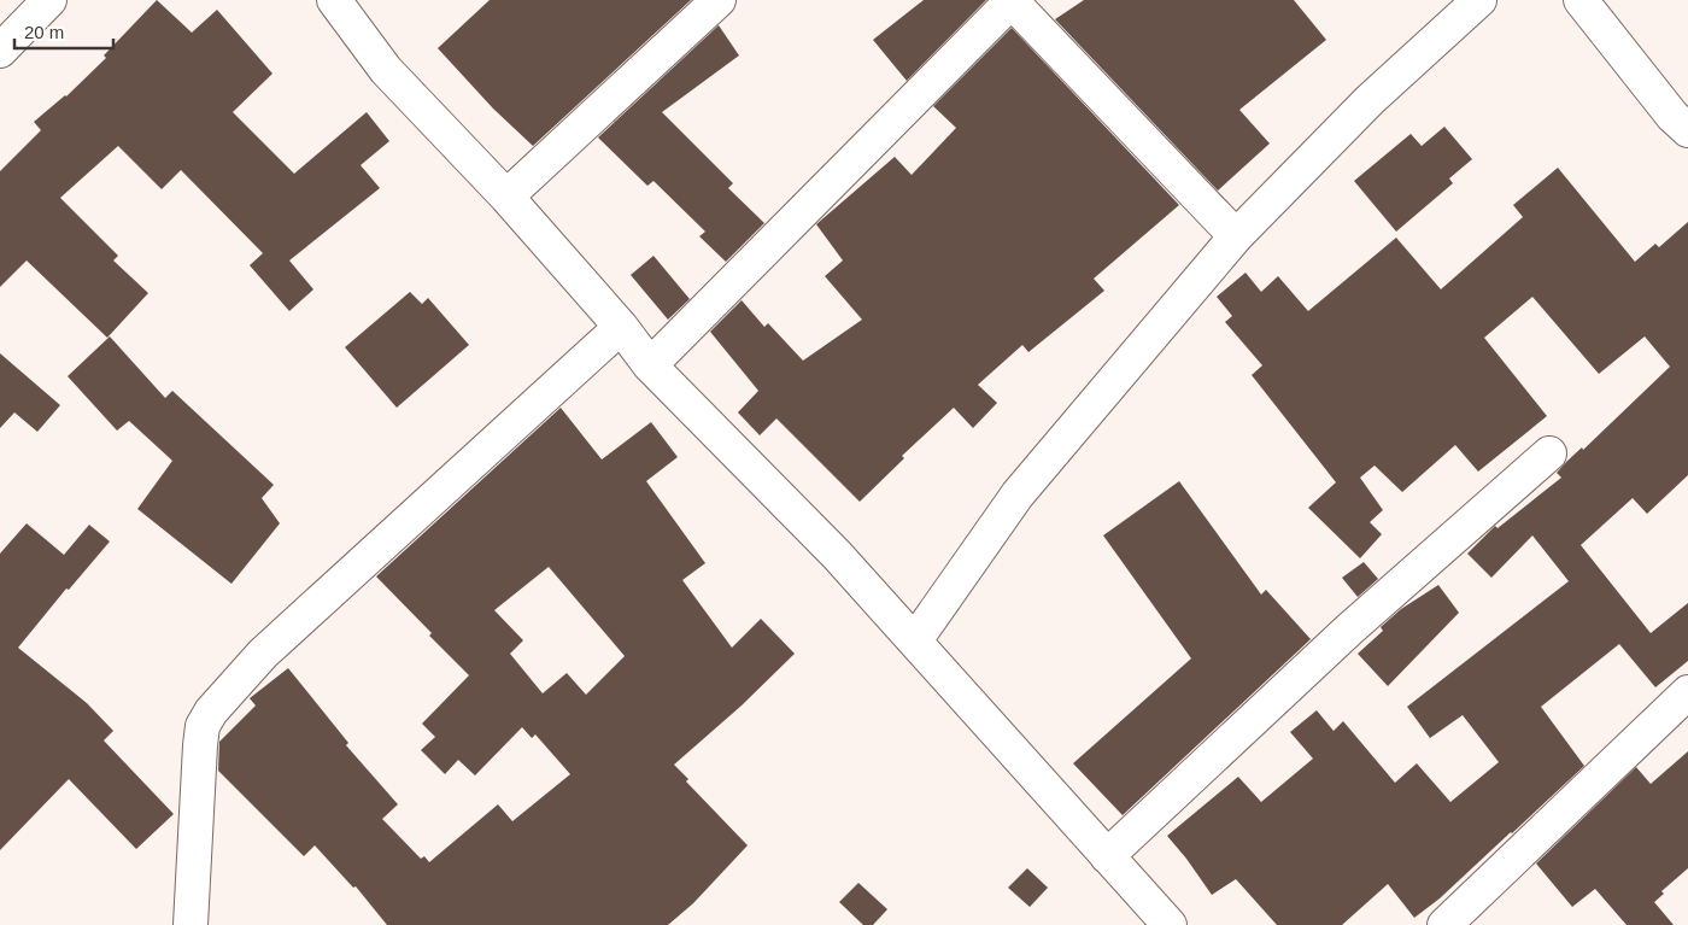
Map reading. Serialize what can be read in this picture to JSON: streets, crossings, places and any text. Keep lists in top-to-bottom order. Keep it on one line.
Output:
{"scale_bar":"20 m"}
